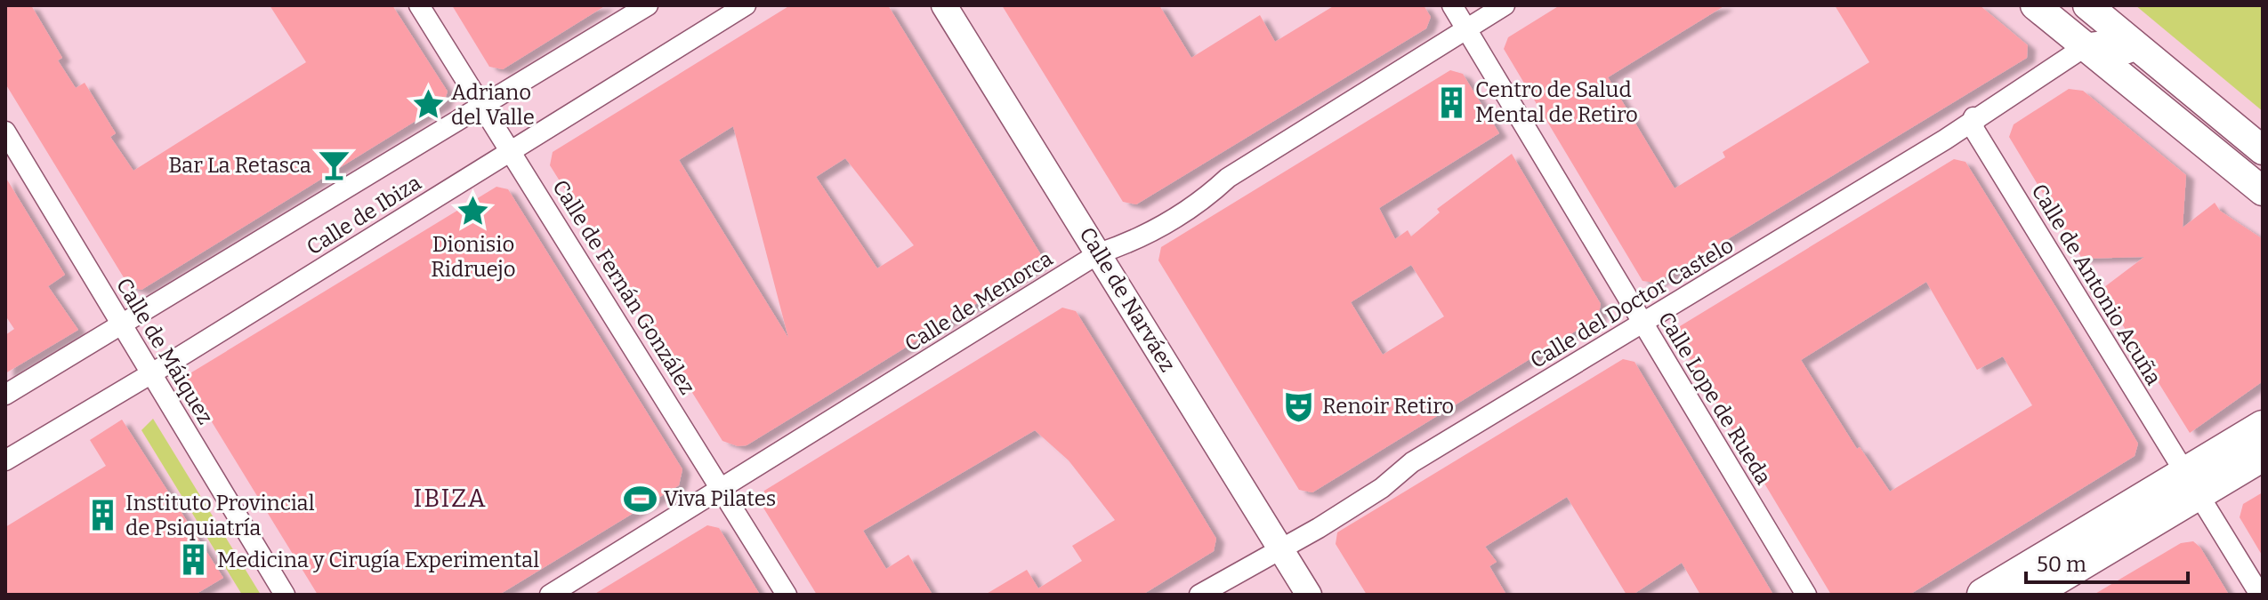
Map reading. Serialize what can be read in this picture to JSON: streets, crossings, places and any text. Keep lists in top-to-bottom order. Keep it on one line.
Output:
{"streets":{"street":["Calle de Ibiza","Calle de Antonio Acuña","Calle de Fernán González","Calle de Narváez","Calle de Menorca","Calle del Doctor Castelo","Calle de Máiquez","Calle Lope de Rueda"]},"crossings":[["Calle de Ibiza","Calle de Fernán González"],["Calle de Ibiza","Calle de Máiquez"],["Calle de Antonio Acuña","Calle del Doctor Castelo"],["Calle de Fernán González","Calle de Menorca"],["Calle de Narváez","Calle de Menorca"],["Calle de Narváez","Calle del Doctor Castelo"],["Calle de Menorca","Calle Lope de Rueda"],["Calle del Doctor Castelo","Calle Lope de Rueda"]],"districts":["IBIZA"],"places":{"building":["Centro de Salud Mental de Retiro","Instituto Provincial de Psiquiatría","Medicina y Cirugía Experimental"],"place":["Adriano del Valle","Dionisio Ridruejo"],"bar":["Bar La Retasca"],"theatre":["Renoir Retiro"],"sports":["Viva Pilates"]},"scale_bar":"50 m"}
